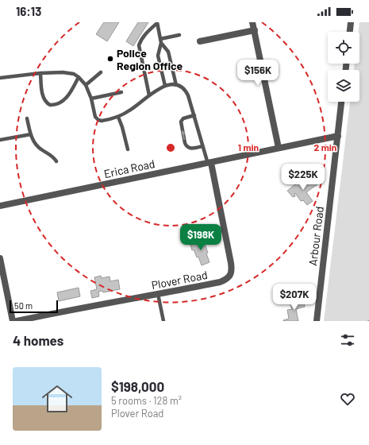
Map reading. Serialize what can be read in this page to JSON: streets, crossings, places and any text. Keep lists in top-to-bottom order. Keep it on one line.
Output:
{"streets":{"street":["Erica Road","Arbour Road","Plover Road"]},"crossings":[["Erica Road","Arbour Road"],["Erica Road","Plover Road"]],"places":["Police Region Office"],"scale_bar":"50 m","page":{"status":"16:13","price":["$156K","$225K","$198K","$207K"],"scale":"50 m","heading":"4 homes","list":[{"name":"$198,000","note":"5 rooms · 128 m² · Plover Road"}]},"rings":["1 min","2 min"]}
